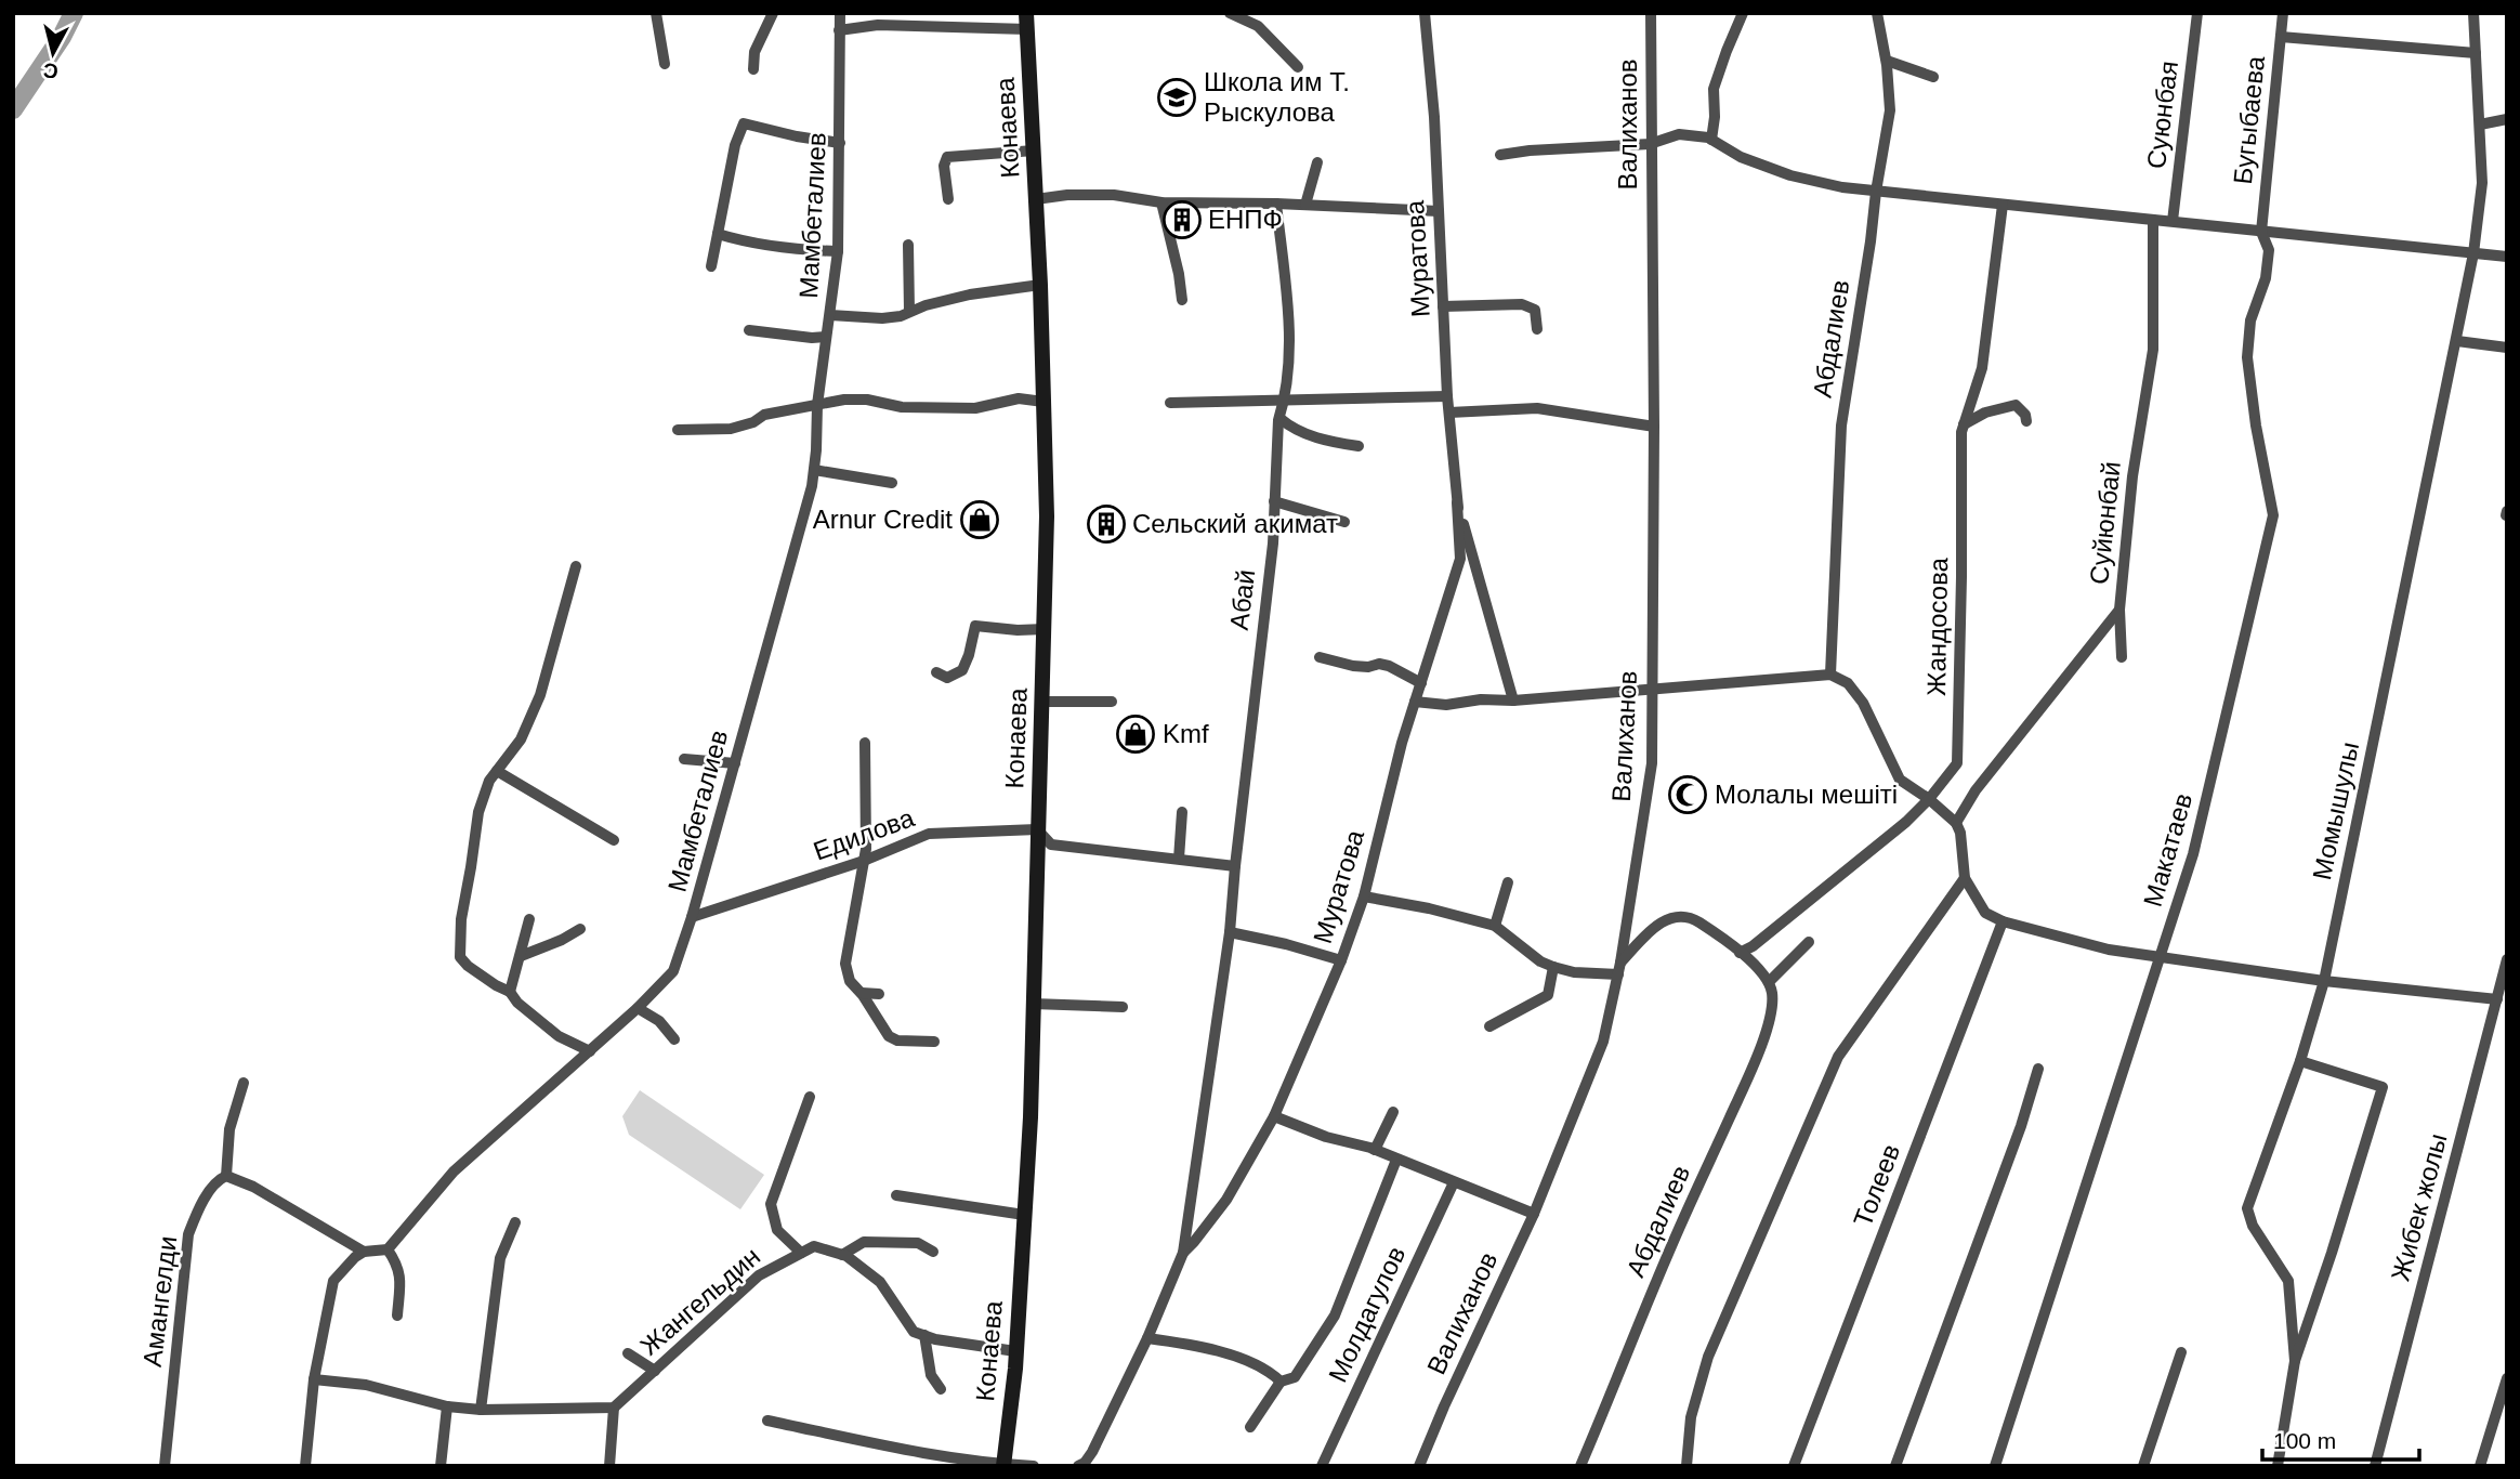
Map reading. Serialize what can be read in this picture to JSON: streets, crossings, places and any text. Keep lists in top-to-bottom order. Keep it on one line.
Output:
{"streets":{"main road":["Конаева"],"street":["Суюнбая","Бугыбаева","Валиханов","Мамбеталиев","Муратова","Абдалиев","Суйюнбай","Абай","Жандосова","Момышулы","Едилова","Макатаев","Толеев","Жибек жолы","Амангелди","Жангельдин","Молдагулов"]},"crossings":[["Бугыбаева","Макатаев"],["Конаева","Едилова"],["Мамбеталиев","Едилова"],["Муратова","Абай"]],"places":{"school or university":["Школа им Т. Рыскулова"],"building":["ЕНПФ","Сельский акимат"],"shop":["Arnur Credit","Kmf"],"mosque":["Молалы мешіті"]},"scale_bar":"100 m","north":"bottom"}
